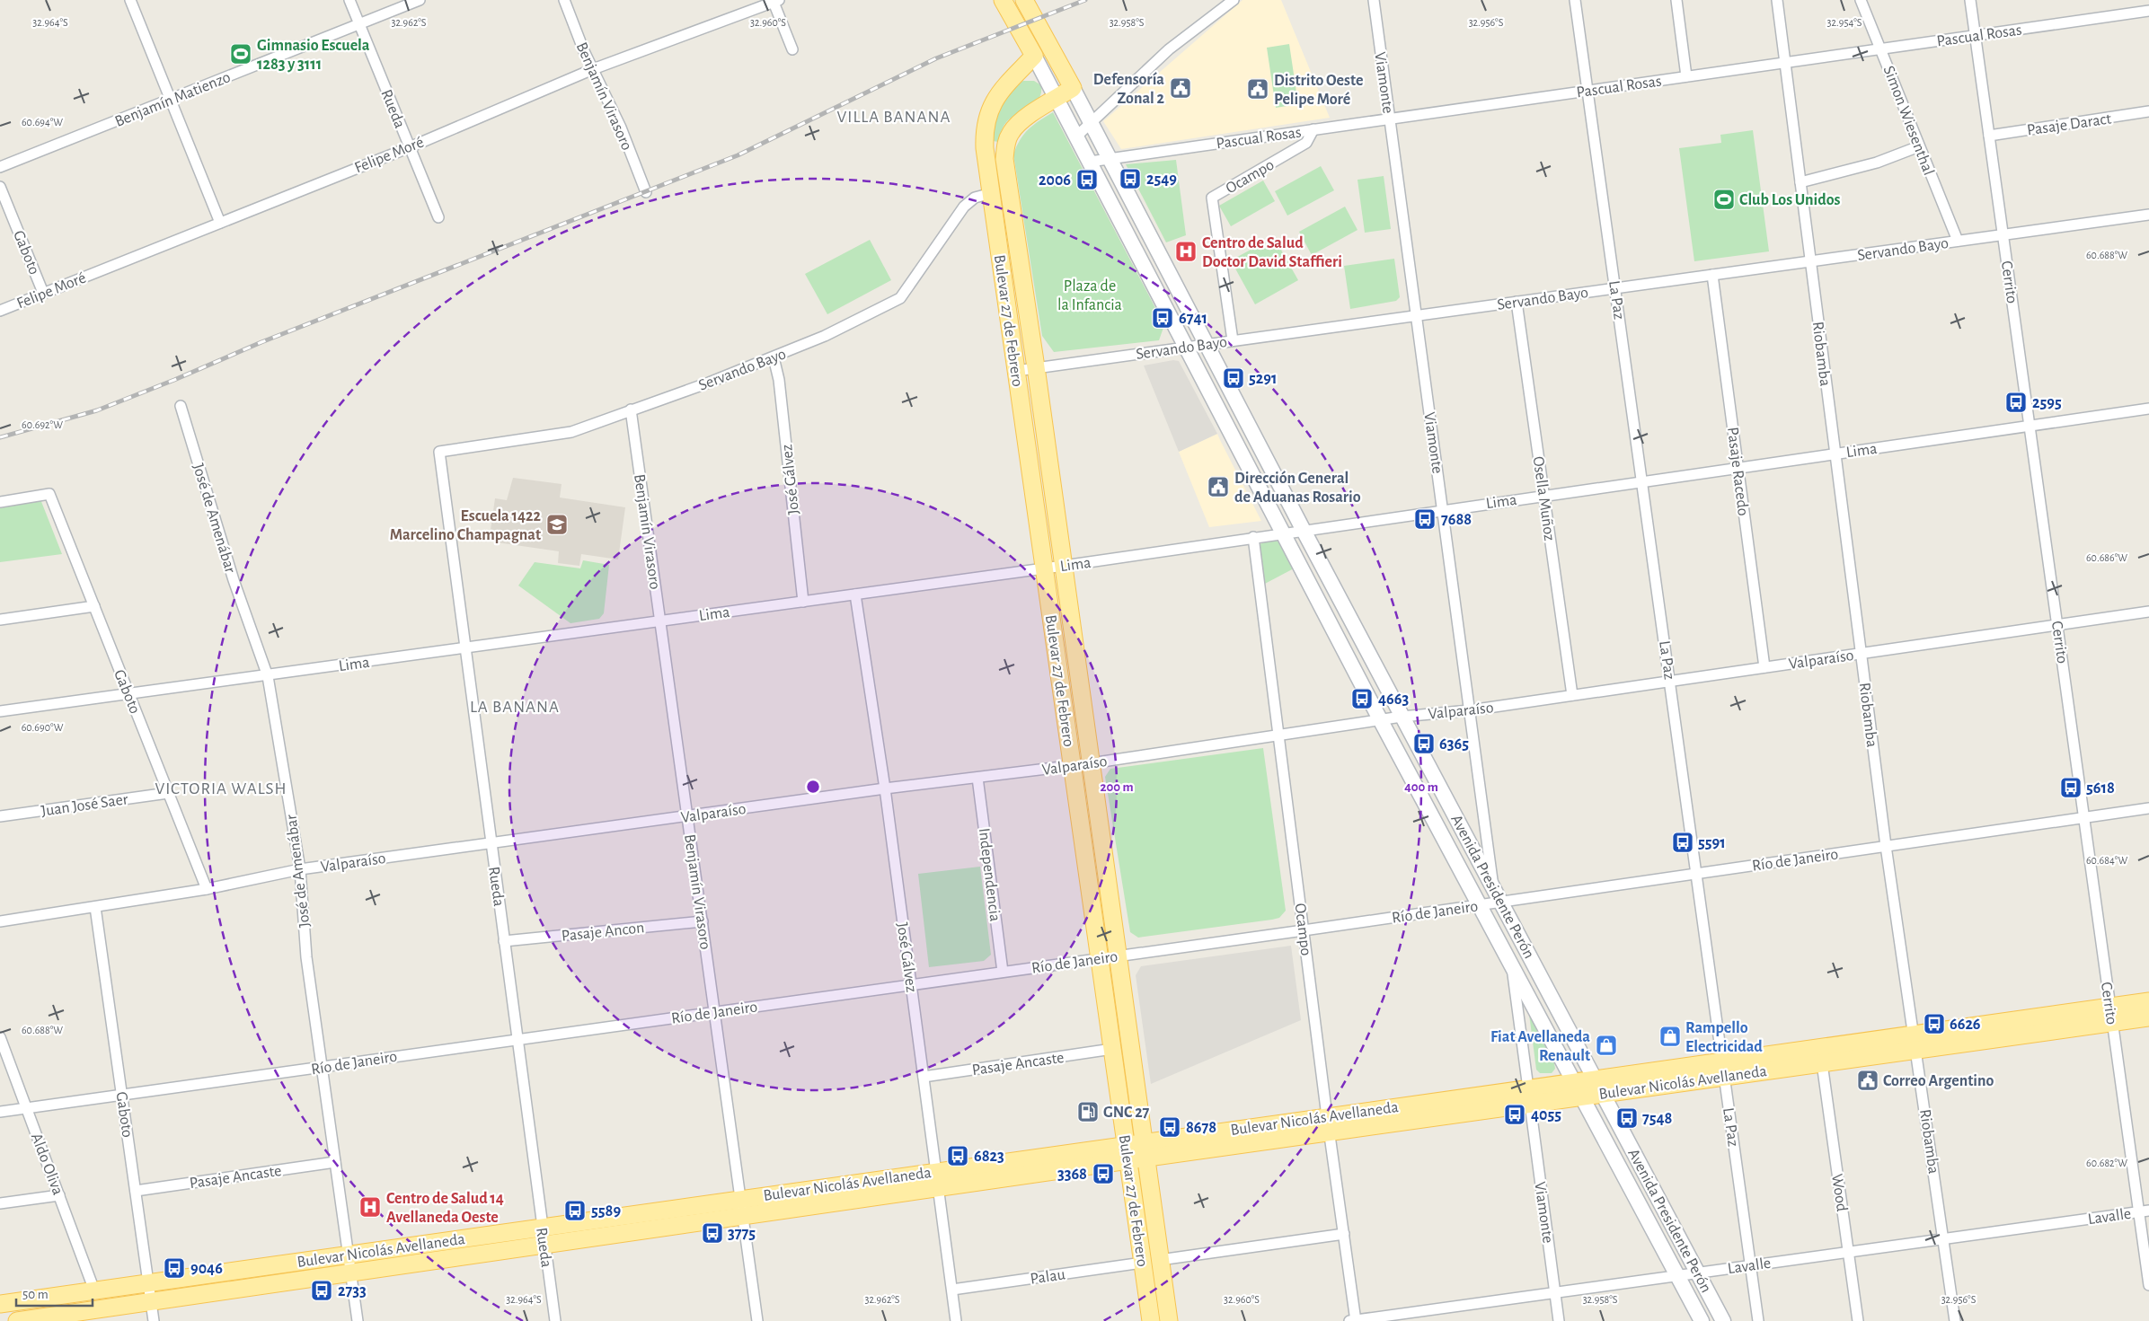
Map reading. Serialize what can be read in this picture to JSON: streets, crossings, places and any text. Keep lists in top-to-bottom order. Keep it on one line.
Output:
{"streets":{"main road":["Bulevar 27 de Febrero","Avenida Presidente Perón","Bulevar Nicolás Avellaneda"],"street":["Pascual Rosas","Viamonte","Benjamín Virasoro","Benjamín Matienzo","Rueda","Simon Wiesenthal","Pasaje Daract","Felipe Moré","Ocampo","Servando Bayo","Gaboto","Cerrito","La Paz","Riobamba","Lima","Pasaje Racedo","José Gálvez","Osella Muñoz","José de Amenábar","Valparaíso","Juan José Saer","Río de Janeiro","Independencia","Pasaje Ancon","Pasaje Ancaste","Aldo Oliva","Wood","Lavalle","Palau"]},"crossings":[["Pascual Rosas","Viamonte"],["Pascual Rosas","Simon Wiesenthal"],["Pascual Rosas","Ocampo"],["Pascual Rosas","Cerrito"],["Pascual Rosas","La Paz"],["Pascual Rosas","Riobamba"],["Pascual Rosas","Avenida Presidente Perón"],["Viamonte","Servando Bayo"],["Viamonte","Lima"],["Viamonte","Valparaíso"],["Viamonte","Avenida Presidente Perón"],["Viamonte","Bulevar Nicolás Avellaneda"],["Viamonte","Lavalle"],["Benjamín Virasoro","Felipe Moré"],["Benjamín Virasoro","Servando Bayo"],["Benjamín Virasoro","Lima"],["Benjamín Virasoro","Valparaíso"],["Benjamín Virasoro","Río de Janeiro"],["Benjamín Virasoro","Pasaje Ancon"],["Benjamín Virasoro","Bulevar Nicolás Avellaneda"],["Benjamín Matienzo","Rueda"],["Rueda","Felipe Moré"],["Rueda","Servando Bayo"],["Rueda","Lima"],["Rueda","Valparaíso"],["Rueda","Río de Janeiro"],["Rueda","Pasaje Ancon"],["Rueda","Bulevar Nicolás Avellaneda"],["Simon Wiesenthal","Servando Bayo"],["Pasaje Daract","Cerrito"],["Felipe Moré","Gaboto"],["Ocampo","Servando Bayo"],["Ocampo","Lima"],["Ocampo","Valparaíso"],["Ocampo","Río de Janeiro"],["Ocampo","Bulevar Nicolás Avellaneda"],["Ocampo","Lavalle"],["Servando Bayo","Cerrito"],["Servando Bayo","La Paz"],["Servando Bayo","Bulevar 27 de Febrero"],["Servando Bayo","Riobamba"],["Servando Bayo","Pasaje Racedo"],["Servando Bayo","José Gálvez"],["Servando Bayo","Osella Muñoz"],["Servando Bayo","Avenida Presidente Perón"],["Gaboto","Lima"],["Gaboto","Valparaíso"],["Gaboto","Juan José Saer"],["Gaboto","Río de Janeiro"],["Gaboto","Pasaje Ancaste"],["Gaboto","Bulevar Nicolás Avellaneda"],["Cerrito","Lima"],["Cerrito","Valparaíso"],["Cerrito","Río de Janeiro"],["Cerrito","Bulevar Nicolás Avellaneda"],["Cerrito","Lavalle"],["La Paz","Lima"],["La Paz","Valparaíso"],["La Paz","Río de Janeiro"],["La Paz","Bulevar Nicolás Avellaneda"],["La Paz","Lavalle"],["Bulevar 27 de Febrero","Lima"],["Bulevar 27 de Febrero","Valparaíso"],["Bulevar 27 de Febrero","Río de Janeiro"],["Bulevar 27 de Febrero","Avenida Presidente Perón"],["Bulevar 27 de Febrero","Pasaje Ancaste"],["Bulevar 27 de Febrero","Bulevar Nicolás Avellaneda"],["Bulevar 27 de Febrero","Palau"],["Riobamba","Lima"],["Riobamba","Valparaíso"],["Riobamba","Río de Janeiro"],["Riobamba","Bulevar Nicolás Avellaneda"],["Riobamba","Lavalle"],["Lima","Pasaje Racedo"],["Lima","José Gálvez"],["Lima","Osella Muñoz"],["Lima","José de Amenábar"],["Lima","Avenida Presidente Perón"],["Pasaje Racedo","Valparaíso"],["José Gálvez","Valparaíso"],["José Gálvez","Río de Janeiro"],["José Gálvez","Pasaje Ancaste"],["José Gálvez","Bulevar Nicolás Avellaneda"],["José Gálvez","Palau"],["Osella Muñoz","Valparaíso"],["José de Amenábar","Valparaíso"],["José de Amenábar","Río de Janeiro"],["José de Amenábar","Pasaje Ancaste"],["José de Amenábar","Bulevar Nicolás Avellaneda"],["Valparaíso","Independencia"],["Valparaíso","Avenida Presidente Perón"],["Río de Janeiro","Independencia"],["Río de Janeiro","Avenida Presidente Perón"],["Río de Janeiro","Aldo Oliva"],["Avenida Presidente Perón","Bulevar Nicolás Avellaneda"],["Avenida Presidente Perón","Lavalle"],["Bulevar Nicolás Avellaneda","Aldo Oliva"],["Bulevar Nicolás Avellaneda","Wood"],["Wood","Lavalle"]],"districts":["VILLA BANANA","LA BANANA","VICTORIA WALSH"],"parks":["Plaza de la Infancia"],"places":{"sports":["Gimnasio Escuela 1283 y 3111","Club Los Unidos"],"public building":["Defensoría Zonal 2","Distrito Oeste Pelipe Moré","Dirección General de Aduanas Rosario","Correo Argentino"],"bus stop":["2549","2006","6741","5291","2595","7688","4663","6365","5618","5591","6626","4055","7548","8678","6823","3368","5589","3775","9046","2733"],"hospital":["Centro de Salud Doctor David Staffieri","Centro de Salud 14 Avellaneda Oeste"],"school or university":["Escuela 1422 Marcelino Champagnat"],"shop":["Rampello Electricidad","Fiat Avellaneda Renault"],"fuel station":["GNC 27"]},"scale_bar":"50 m","coordinates":["32.964°S","32.962°S","32.960°S","32.958°S","32.956°S","32.954°S","60.694°W","60.688°W","60.692°W","60.686°W","60.690°W","60.684°W","60.682°W"],"rings":["200 m","400 m"]}
